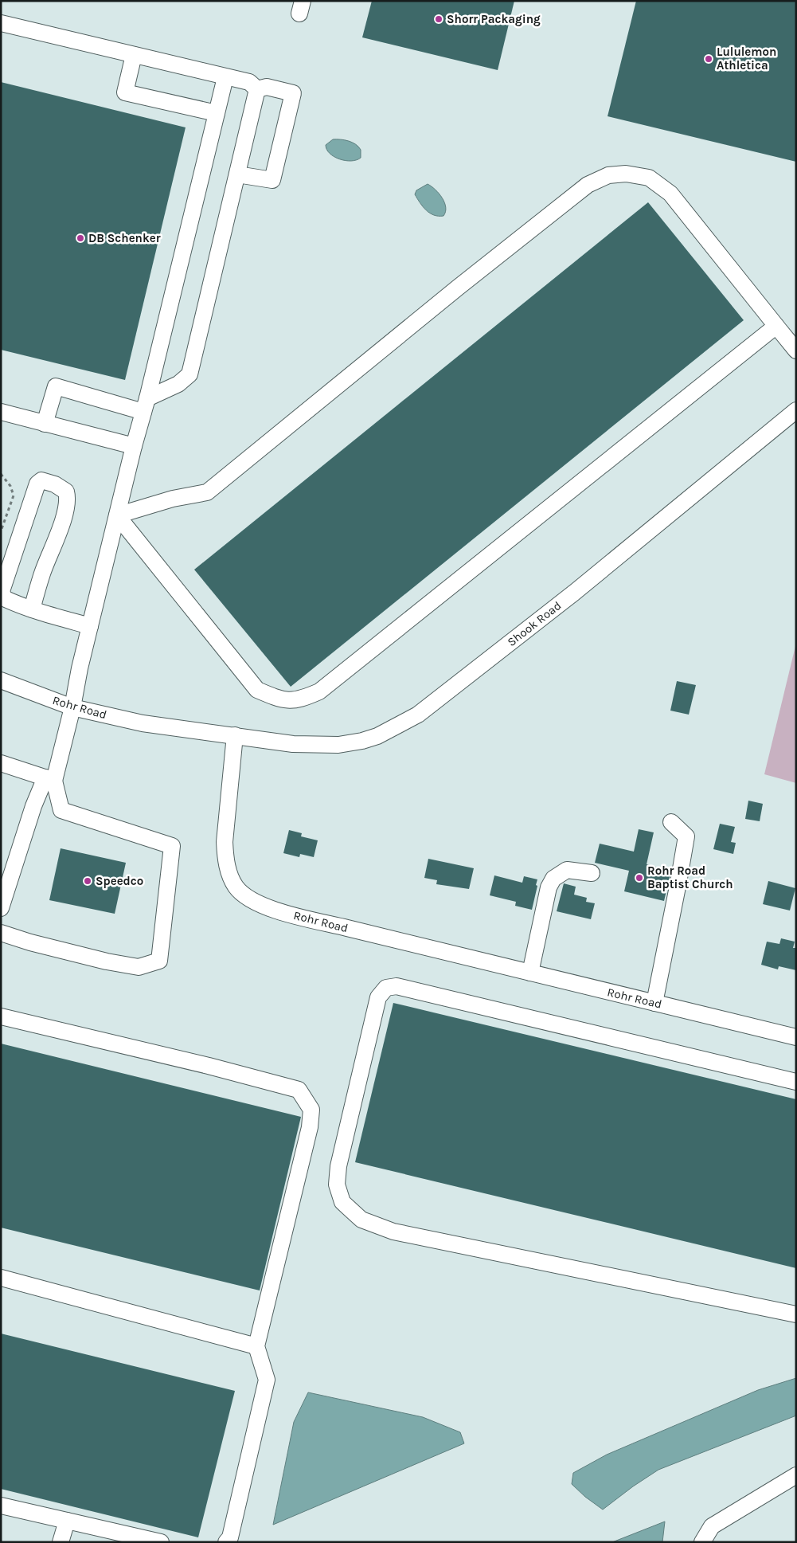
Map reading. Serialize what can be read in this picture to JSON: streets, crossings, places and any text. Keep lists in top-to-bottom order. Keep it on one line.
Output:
{"streets":{"street":["Shook Road","Rohr Road"]},"crossings":[["Shook Road","Rohr Road"]],"places":["Shorr Packaging","Lululemon Athletica","DB Schenker","Rohr Road Baptist Church","Speedco"]}
